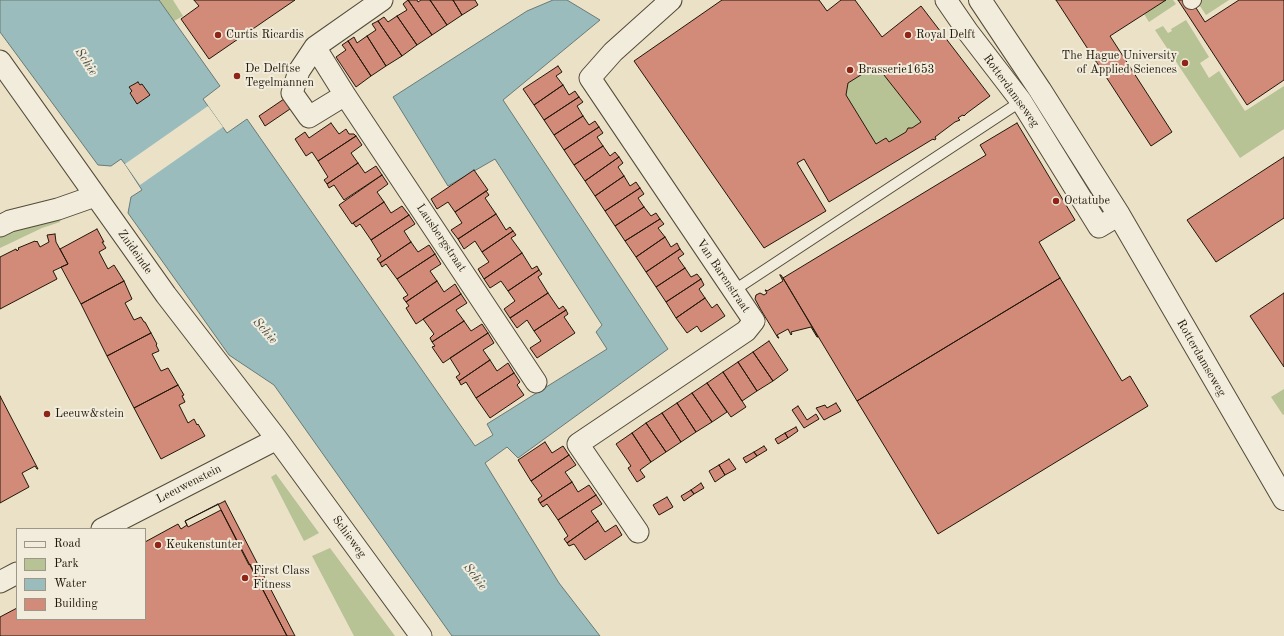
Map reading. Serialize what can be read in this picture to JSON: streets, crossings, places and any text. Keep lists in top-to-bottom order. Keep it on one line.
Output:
{"streets":{"street":["Rotterdamseweg","Lausbergstraat","Zuideinde","Van Barenstraat","Leeuwenstein","Schieweg"]},"crossings":[["Zuideinde","Leeuwenstein"],["Zuideinde","Schieweg"],["Leeuwenstein","Schieweg"]],"water":["Schie"],"places":["Curtis Ricardis","Royal Delft","The Hague University of Applied Sciences","Brasserie1653","De Delftse Tegelmannen","Octatube","Leeuw&stein","Keukenstunter","First Class Fitness"],"legend":["Road","Park","Water","Building"]}
